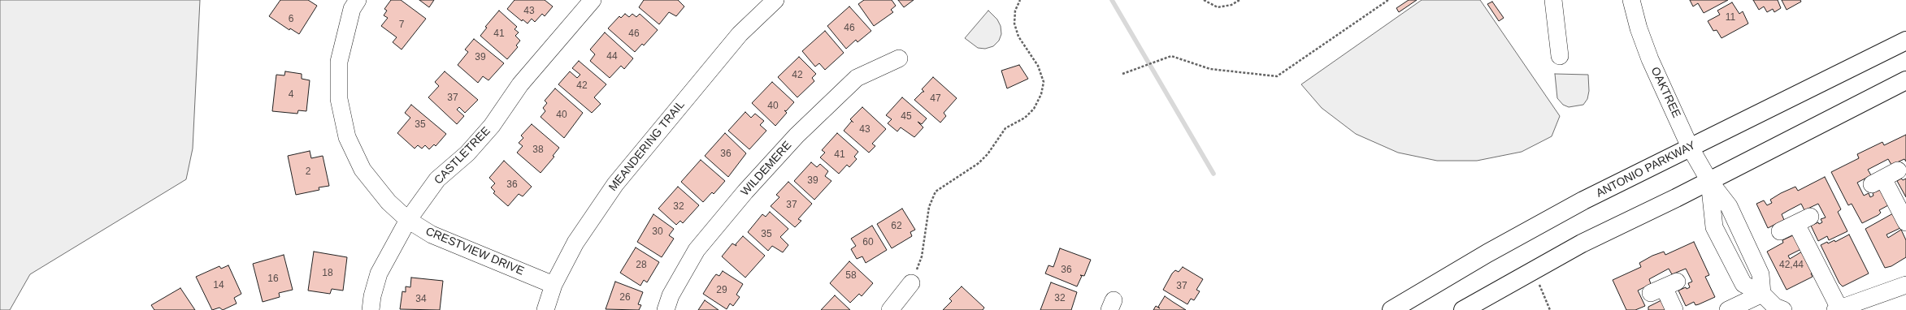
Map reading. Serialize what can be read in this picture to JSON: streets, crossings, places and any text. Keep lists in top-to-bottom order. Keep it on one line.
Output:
{"streets":{"main road":["ANTONIO PARKWAY"],"street":["OAKTREE","MEANDERING TRAIL","CASTLETREE","WILDEMERE","CRESTVIEW DRIVE"]},"crossings":[["OAKTREE","ANTONIO PARKWAY"],["MEANDERING TRAIL","CRESTVIEW DRIVE"],["CASTLETREE","CRESTVIEW DRIVE"]],"house_numbers":["43","11","6","7","46","41","46","44","39","42","42","4","37","47","40","40","45","35","43","38","36","41","2","39","36","37","32","62","30","35","60","28","42,44","36","18","58","16","14","37","29","26","32","34"]}
